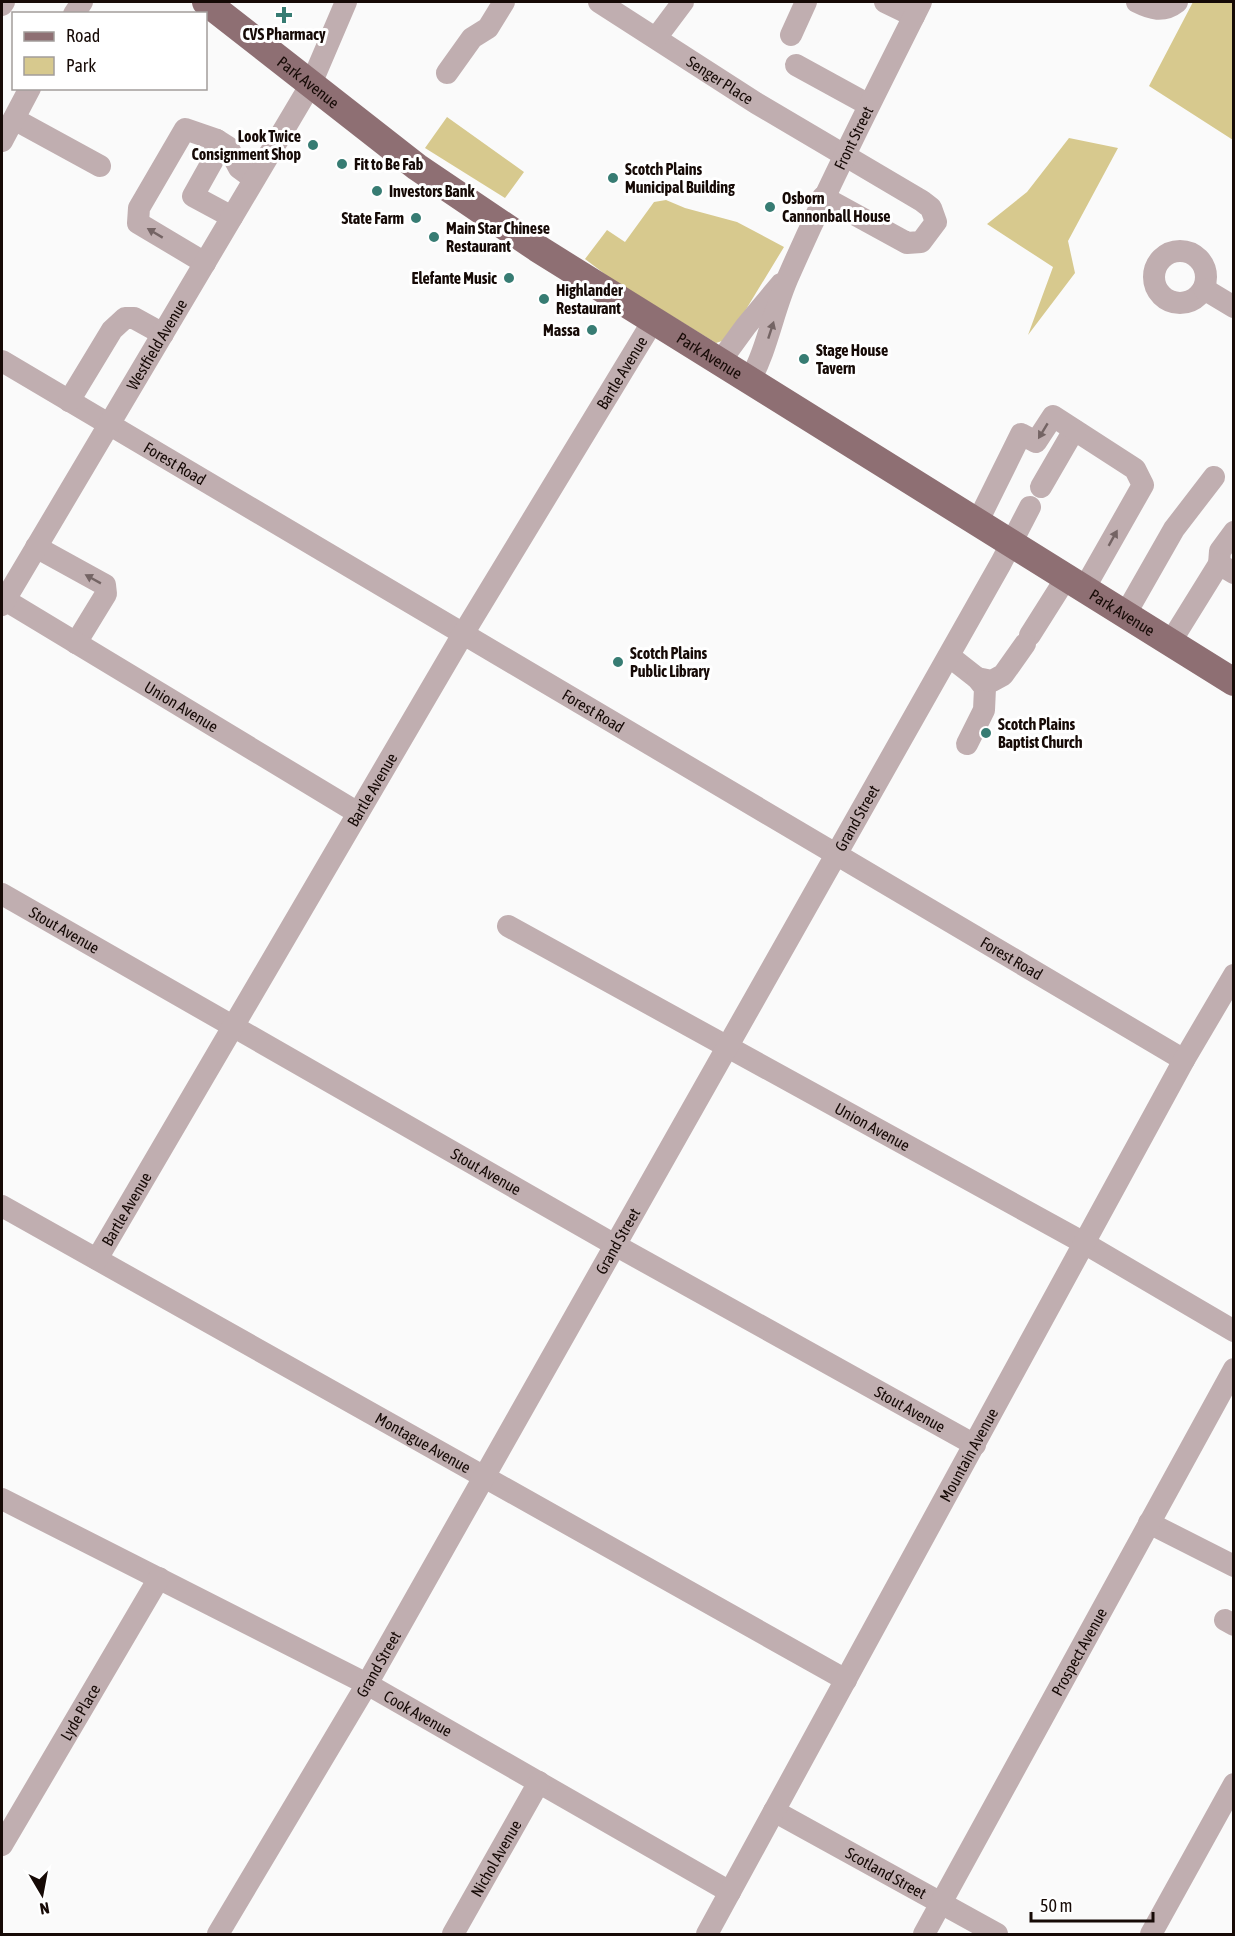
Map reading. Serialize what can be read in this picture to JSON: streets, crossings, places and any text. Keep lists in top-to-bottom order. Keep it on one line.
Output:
{"streets":{"main road":["Park Avenue"],"street":["Senger Place","Front Street","Westfield Avenue","Bartle Avenue","Forest Road","Union Avenue","Grand Street","Stout Avenue","Montague Avenue","Mountain Avenue","Prospect Avenue","Lyde Place","Cook Avenue","Nichol Avenue","Scotland Street"]},"crossings":[["Senger Place","Front Street"],["Park Avenue","Front Street"],["Park Avenue","Westfield Avenue"],["Park Avenue","Bartle Avenue"],["Park Avenue","Grand Street"],["Westfield Avenue","Forest Road"],["Westfield Avenue","Union Avenue"],["Bartle Avenue","Forest Road"],["Bartle Avenue","Union Avenue"],["Bartle Avenue","Stout Avenue"],["Bartle Avenue","Montague Avenue"],["Forest Road","Grand Street"],["Forest Road","Mountain Avenue"],["Union Avenue","Grand Street"],["Union Avenue","Mountain Avenue"],["Grand Street","Stout Avenue"],["Grand Street","Montague Avenue"],["Grand Street","Cook Avenue"],["Stout Avenue","Mountain Avenue"],["Montague Avenue","Mountain Avenue"],["Mountain Avenue","Cook Avenue"],["Mountain Avenue","Scotland Street"],["Prospect Avenue","Scotland Street"],["Lyde Place","Cook Avenue"],["Cook Avenue","Nichol Avenue"]],"places":{"health":["CVS Pharmacy"],"other":["Look Twice Consignment Shop","Fit to Be Fab","Scotch Plains Municipal Building","Investors Bank","Osborn Cannonball House","State Farm","Main Star Chinese Restaurant","Elefante Music","Highlander Restaurant","Massa","Stage House Tavern","Scotch Plains Public Library","Scotch Plains Baptist Church"]},"legend":["Road","Park"],"scale_bar":"50 m","north":"bottom"}
